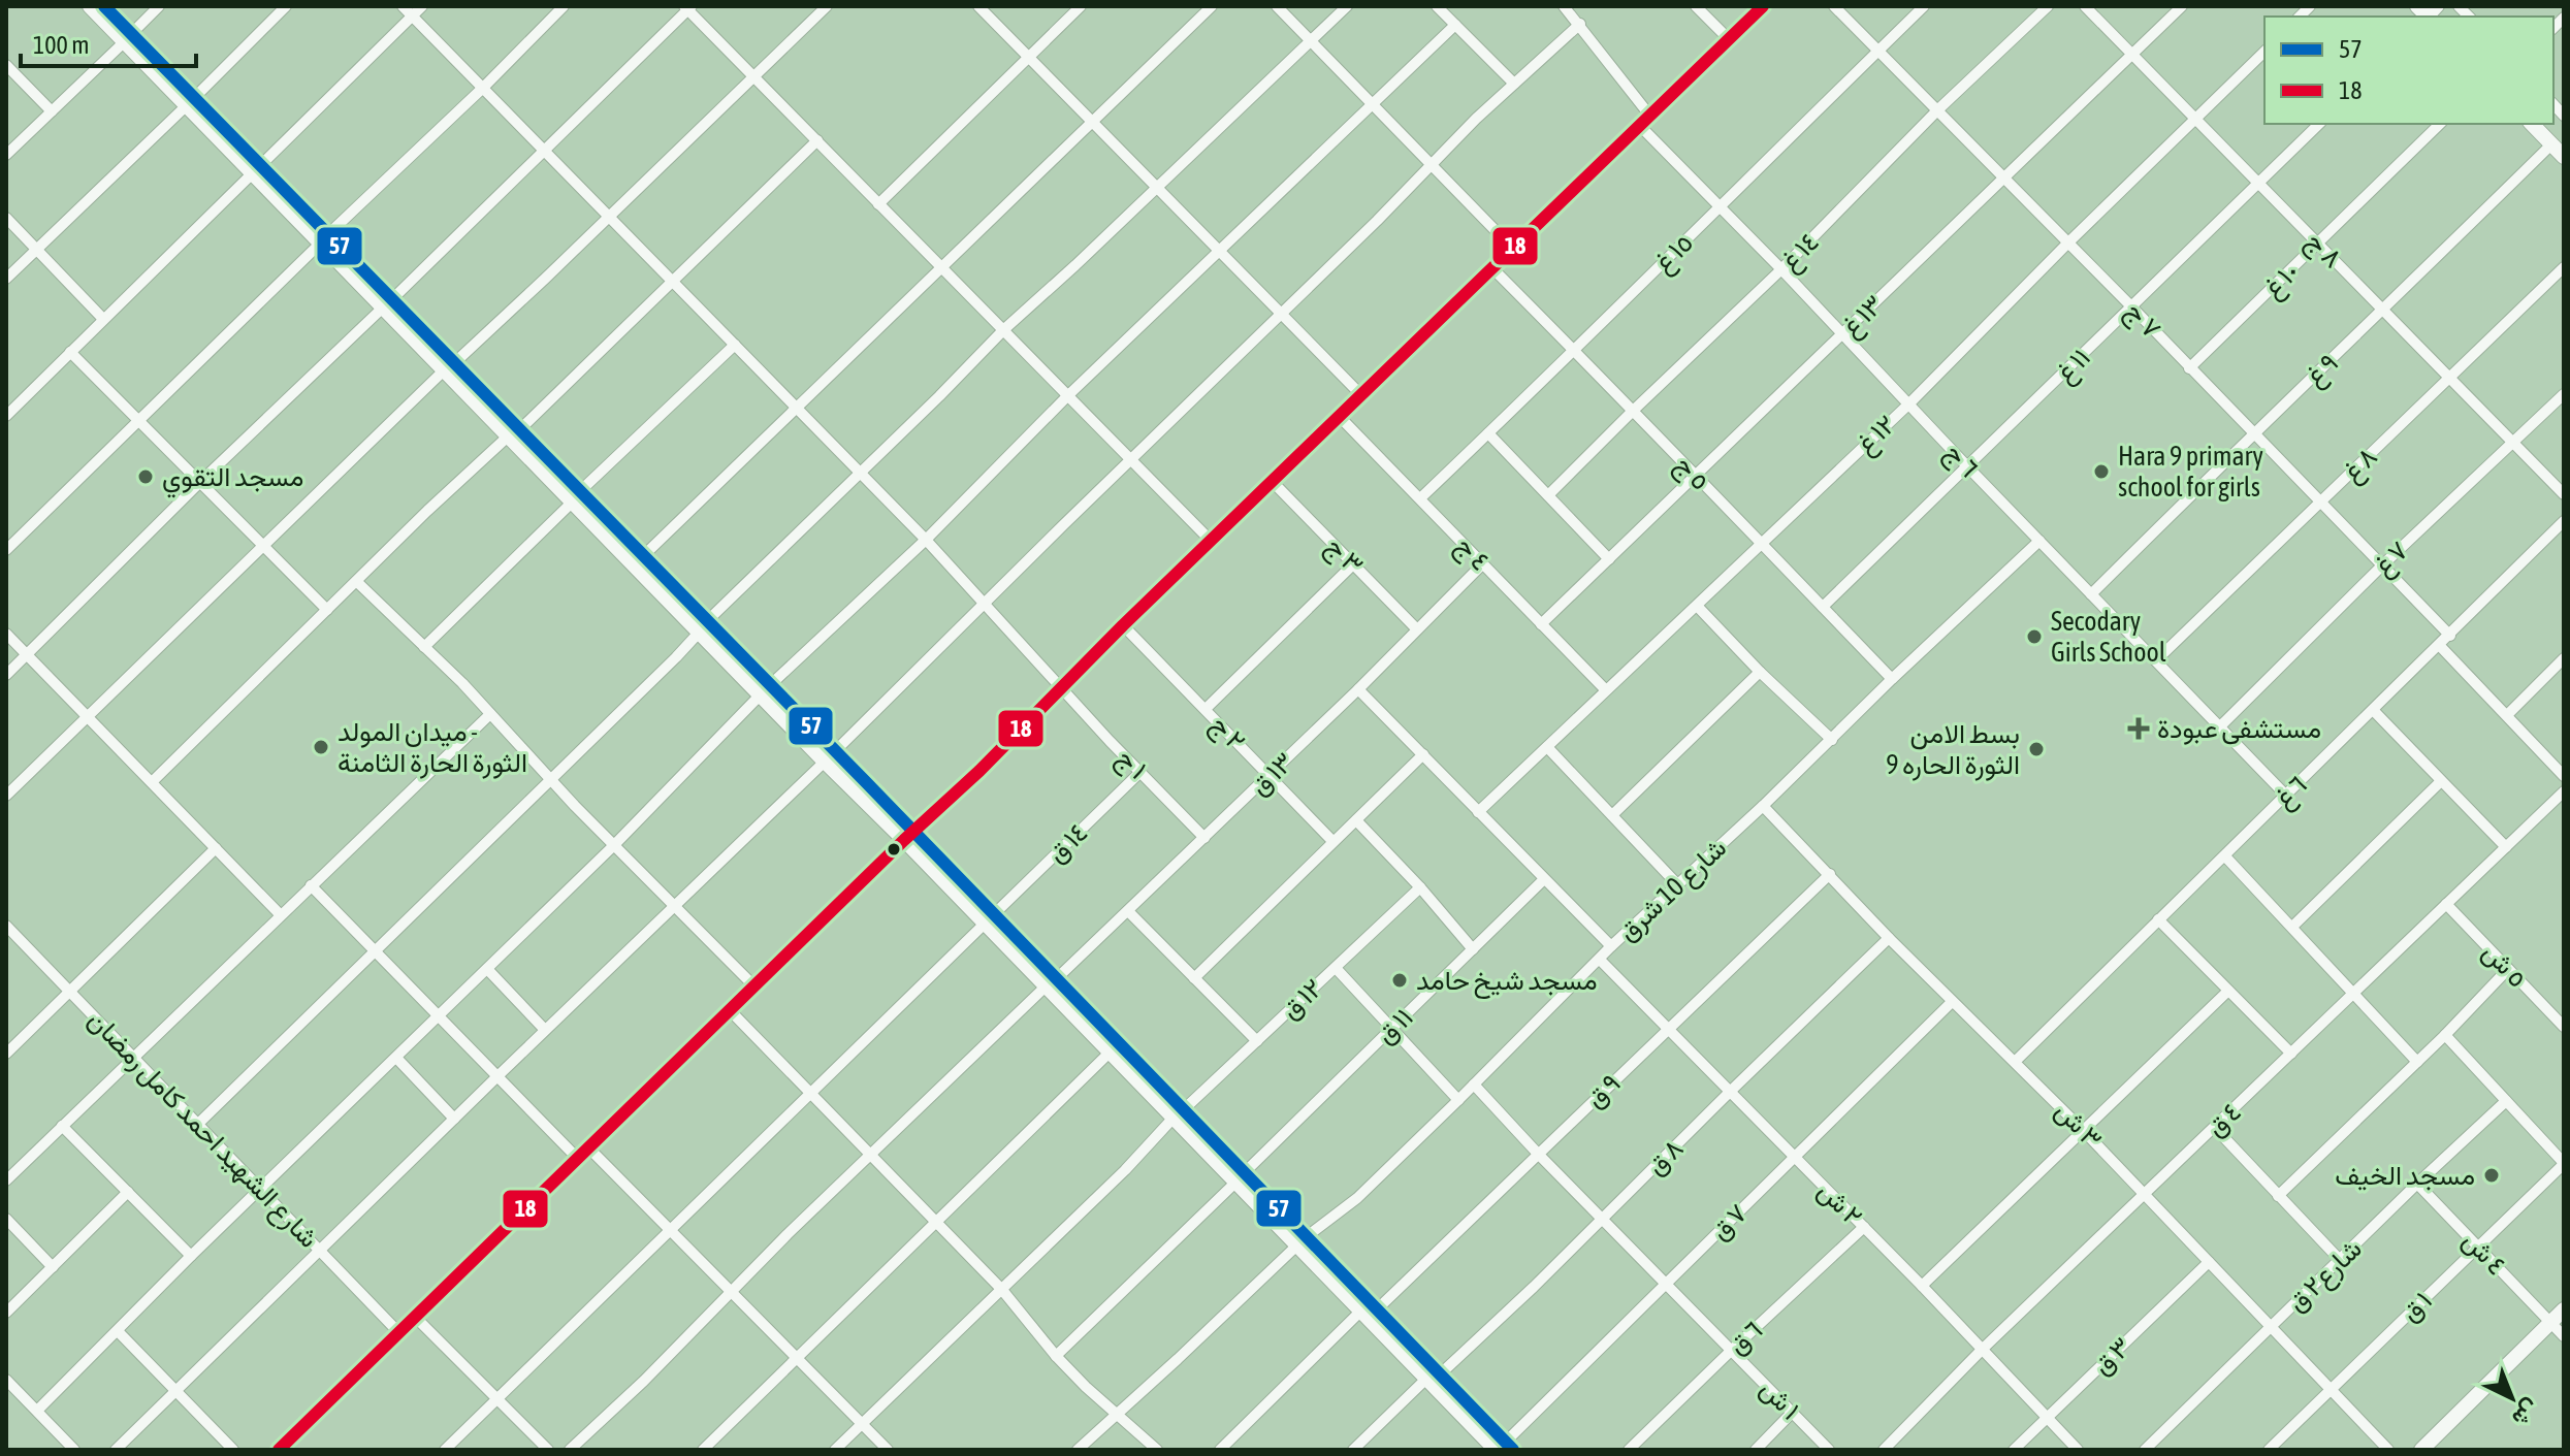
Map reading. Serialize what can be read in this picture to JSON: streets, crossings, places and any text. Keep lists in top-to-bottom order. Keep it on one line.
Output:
{"streets":{"street":["٨ ج","١٤ غ","١٥ غ","١٠ غ","١٣ غ","٧ ج","١١ غ","٩ غ","١٢ غ","٦ ج","٨ غ","٥ ج","٤ ج","٣ ج","٧ غ","٢ ج","١ ج","١٣ ق","٦ غ","١٤ ق","شارع 10 شرق","٥ ش","١٢ ق","١١ ق","٩ ق","٤ ق","٣ ش","شارع الشهيد احمد كامل رمضان","٨ ق","٢ ش","٧ ق","٤ ش","شارع٢ ق","١ ق","٦ ق","٣ ق","١ ش"]},"crossings":[["٨ ج","١٠ غ"],["٨ ج","١٣ غ"],["٨ ج","١١ غ"],["٨ ج","٩ غ"],["٨ ج","١٢ غ"],["٨ ج","٨ غ"],["٨ ج","٧ غ"],["١٤ غ","٧ ج"],["١٤ غ","٦ ج"],["١٤ غ","٥ ج"],["١٥ غ","٧ ج"],["١٥ غ","٦ ج"],["١٥ غ","٥ ج"],["١٥ غ","٤ ج"],["١٠ غ","٧ ج"],["١٣ غ","٧ ج"],["١٣ غ","٦ ج"],["١٣ غ","٥ ج"],["١٣ غ","٤ ج"],["٧ ج","١١ غ"],["٧ ج","٩ غ"],["٧ ج","١٢ غ"],["٧ ج","٨ غ"],["٧ ج","٧ غ"],["٧ ج","٦ غ"],["١١ غ","٦ ج"],["١١ غ","٥ ج"],["٩ غ","٦ ج"],["١٢ غ","٦ ج"],["١٢ غ","٥ ج"],["١٢ غ","٤ ج"],["٦ ج","٨ غ"],["٦ ج","٧ غ"],["٦ ج","٦ غ"],["٦ ج","شارع 10 شرق"],["٥ ج","شارع 10 شرق"],["٤ ج","١٣ ق"],["٣ ج","١٣ ق"],["٢ ج","١٣ ق"],["١ ج","١٣ ق"],["١ ج","١٤ ق"],["٦ غ","٣ ش"],["شارع 10 شرق","٣ ش"],["شارع 10 شرق","٢ ش"],["شارع 10 شرق","١ ش"],["٥ ش","٤ ق"],["٩ ق","٣ ش"],["٩ ق","٢ ش"],["٩ ق","١ ش"],["٤ ق","٣ ش"],["٤ ق","٢ ش"],["٣ ش","٨ ق"],["٣ ش","٧ ق"],["٣ ش","شارع٢ ق"],["٣ ش","١ ق"],["٣ ش","٣ ق"],["٨ ق","٢ ش"],["٨ ق","١ ش"],["٢ ش","٧ ق"],["٢ ش","٦ ق"],["٢ ش","٣ ق"],["٧ ق","١ ش"],["٤ ش","شارع٢ ق"],["٤ ش","١ ق"],["٦ ق","١ ش"]],"places":{"other":["Hara 9 primary school for girls","مسجد التقوي","Secodary Girls School","ميدان المولد - الثورة الحارة الثامنة","بسط الامن الثورة الحاره 9","مسجد شيخ حامد","مسجد الخيف"],"health":["مستشفى عبودة"]},"lines":["transit line 57","transit line 18"],"legend":["57","18"],"scale_bar":"100 m","north":"bottom right"}
